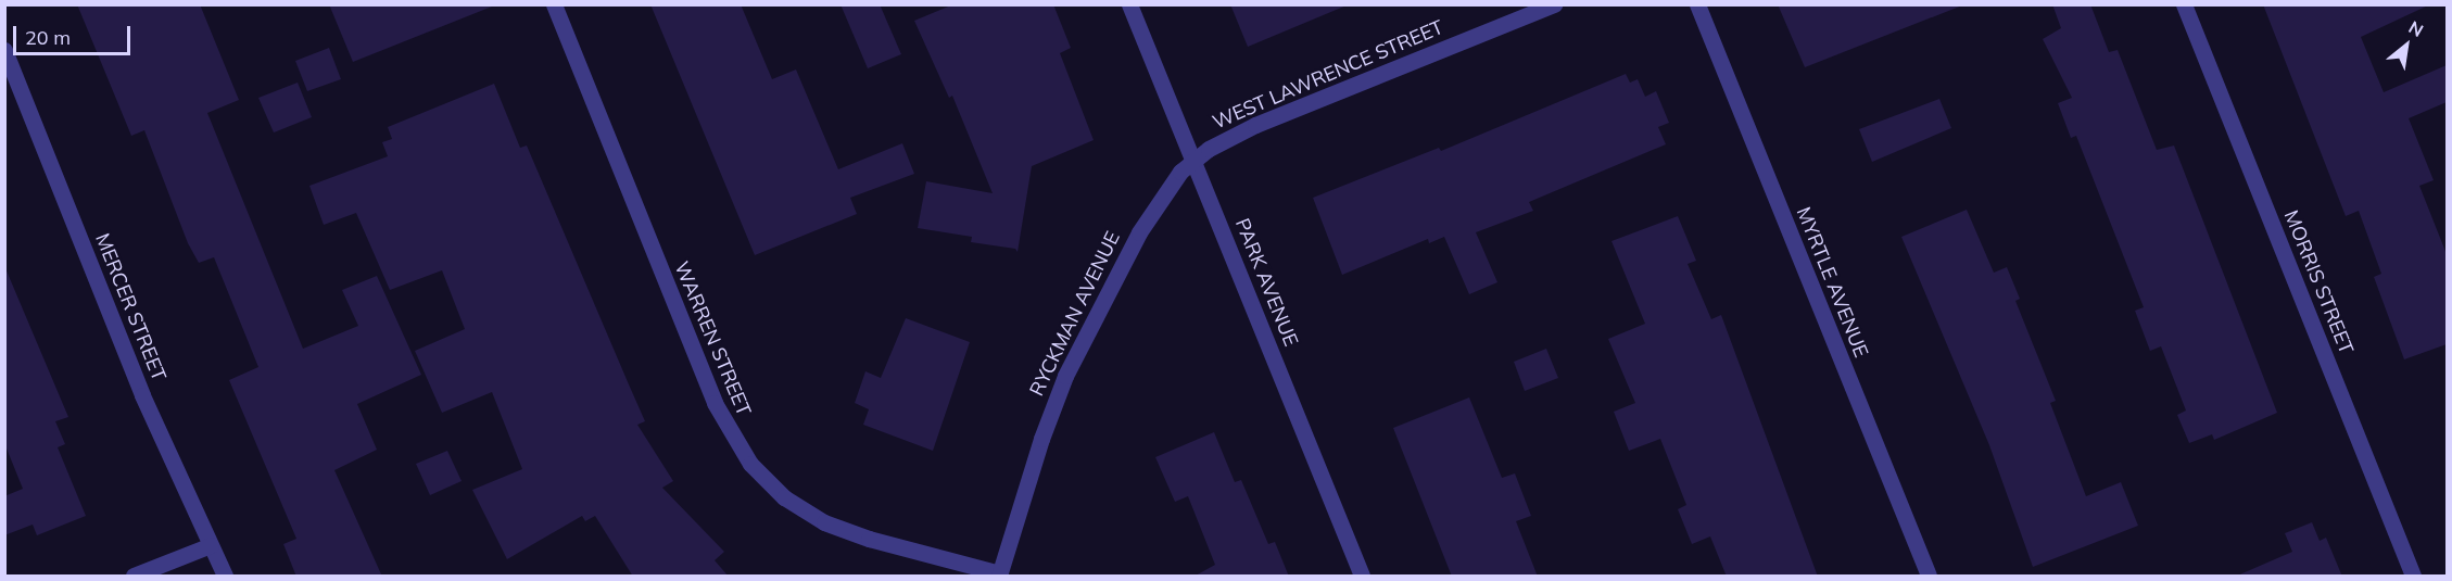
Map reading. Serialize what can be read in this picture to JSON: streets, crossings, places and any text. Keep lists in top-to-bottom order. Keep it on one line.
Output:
{"streets":{"street":["WEST LAWRENCE STREET","PARK AVENUE","MYRTLE AVENUE","MORRIS STREET","MERCER STREET","RYCKMAN AVENUE","WARREN STREET"]},"crossings":[["WEST LAWRENCE STREET","PARK AVENUE"],["WEST LAWRENCE STREET","RYCKMAN AVENUE"],["PARK AVENUE","RYCKMAN AVENUE"],["RYCKMAN AVENUE","WARREN STREET"]],"scale_bar":"20 m","north":"top right"}
